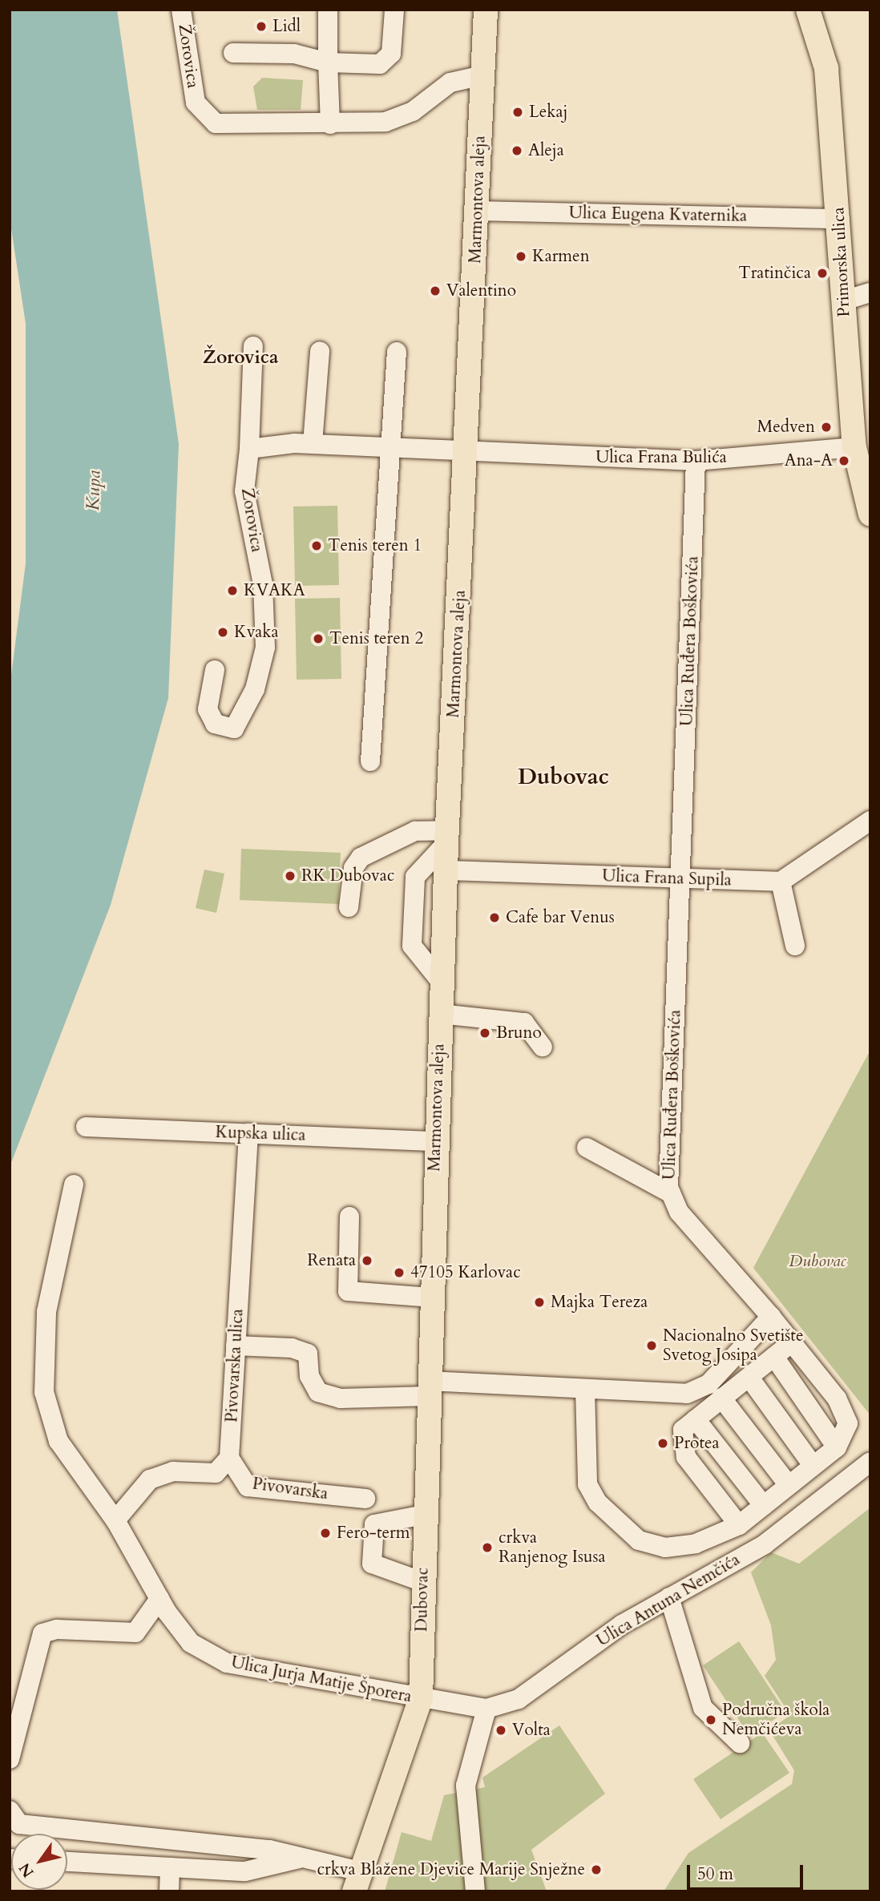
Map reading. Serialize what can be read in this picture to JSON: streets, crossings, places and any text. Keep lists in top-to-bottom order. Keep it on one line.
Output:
{"streets":{"main road":["Marmontova aleja","Primorska ulica","Dubovac"],"street":["Žorovica","Ulica Eugena Kvaternika","Ulica Frana Bulića","Ulica Ruđera Boškovića","Ulica Frana Supila","Kupska ulica","Pivovarska ulica","Pivovarska","Ulica Antuna Nemčića","Ulica Jurja Matije Šporera"]},"crossings":[["Marmontova aleja","Ulica Eugena Kvaternika"],["Marmontova aleja","Ulica Frana Bulića"],["Marmontova aleja","Ulica Frana Supila"],["Marmontova aleja","Kupska ulica"],["Marmontova aleja","Dubovac"],["Ulica Eugena Kvaternika","Primorska ulica"],["Primorska ulica","Ulica Frana Bulića"],["Ulica Frana Bulića","Ulica Ruđera Boškovića"],["Ulica Ruđera Boškovića","Ulica Frana Supila"],["Kupska ulica","Pivovarska ulica"],["Pivovarska ulica","Pivovarska"],["Dubovac","Ulica Antuna Nemčića"],["Dubovac","Ulica Jurja Matije Šporera"],["Ulica Antuna Nemčića","Ulica Jurja Matije Šporera"]],"districts":["Žorovica","Dubovac"],"water":["Kupa"],"parks":["Dubovac"],"places":["Lidl","Lekaj","Aleja","Karmen","Tratinčica","Valentino","Medven","Ana-A","Tenis teren 1","KVAKA","Kvaka","Tenis teren 2","RK Dubovac","Cafe bar Venus","Bruno","Renata","47105 Karlovac","Majka Tereza","Nacionalno Svetište Svetog Josipa","Protea","Fero-term","crkva Ranjenog Isusa","Područna škola Nemčićeva","Volta","crkva Blažene Djevice Marije Snježne"],"scale_bar":"50 m","north":"bottom left"}
